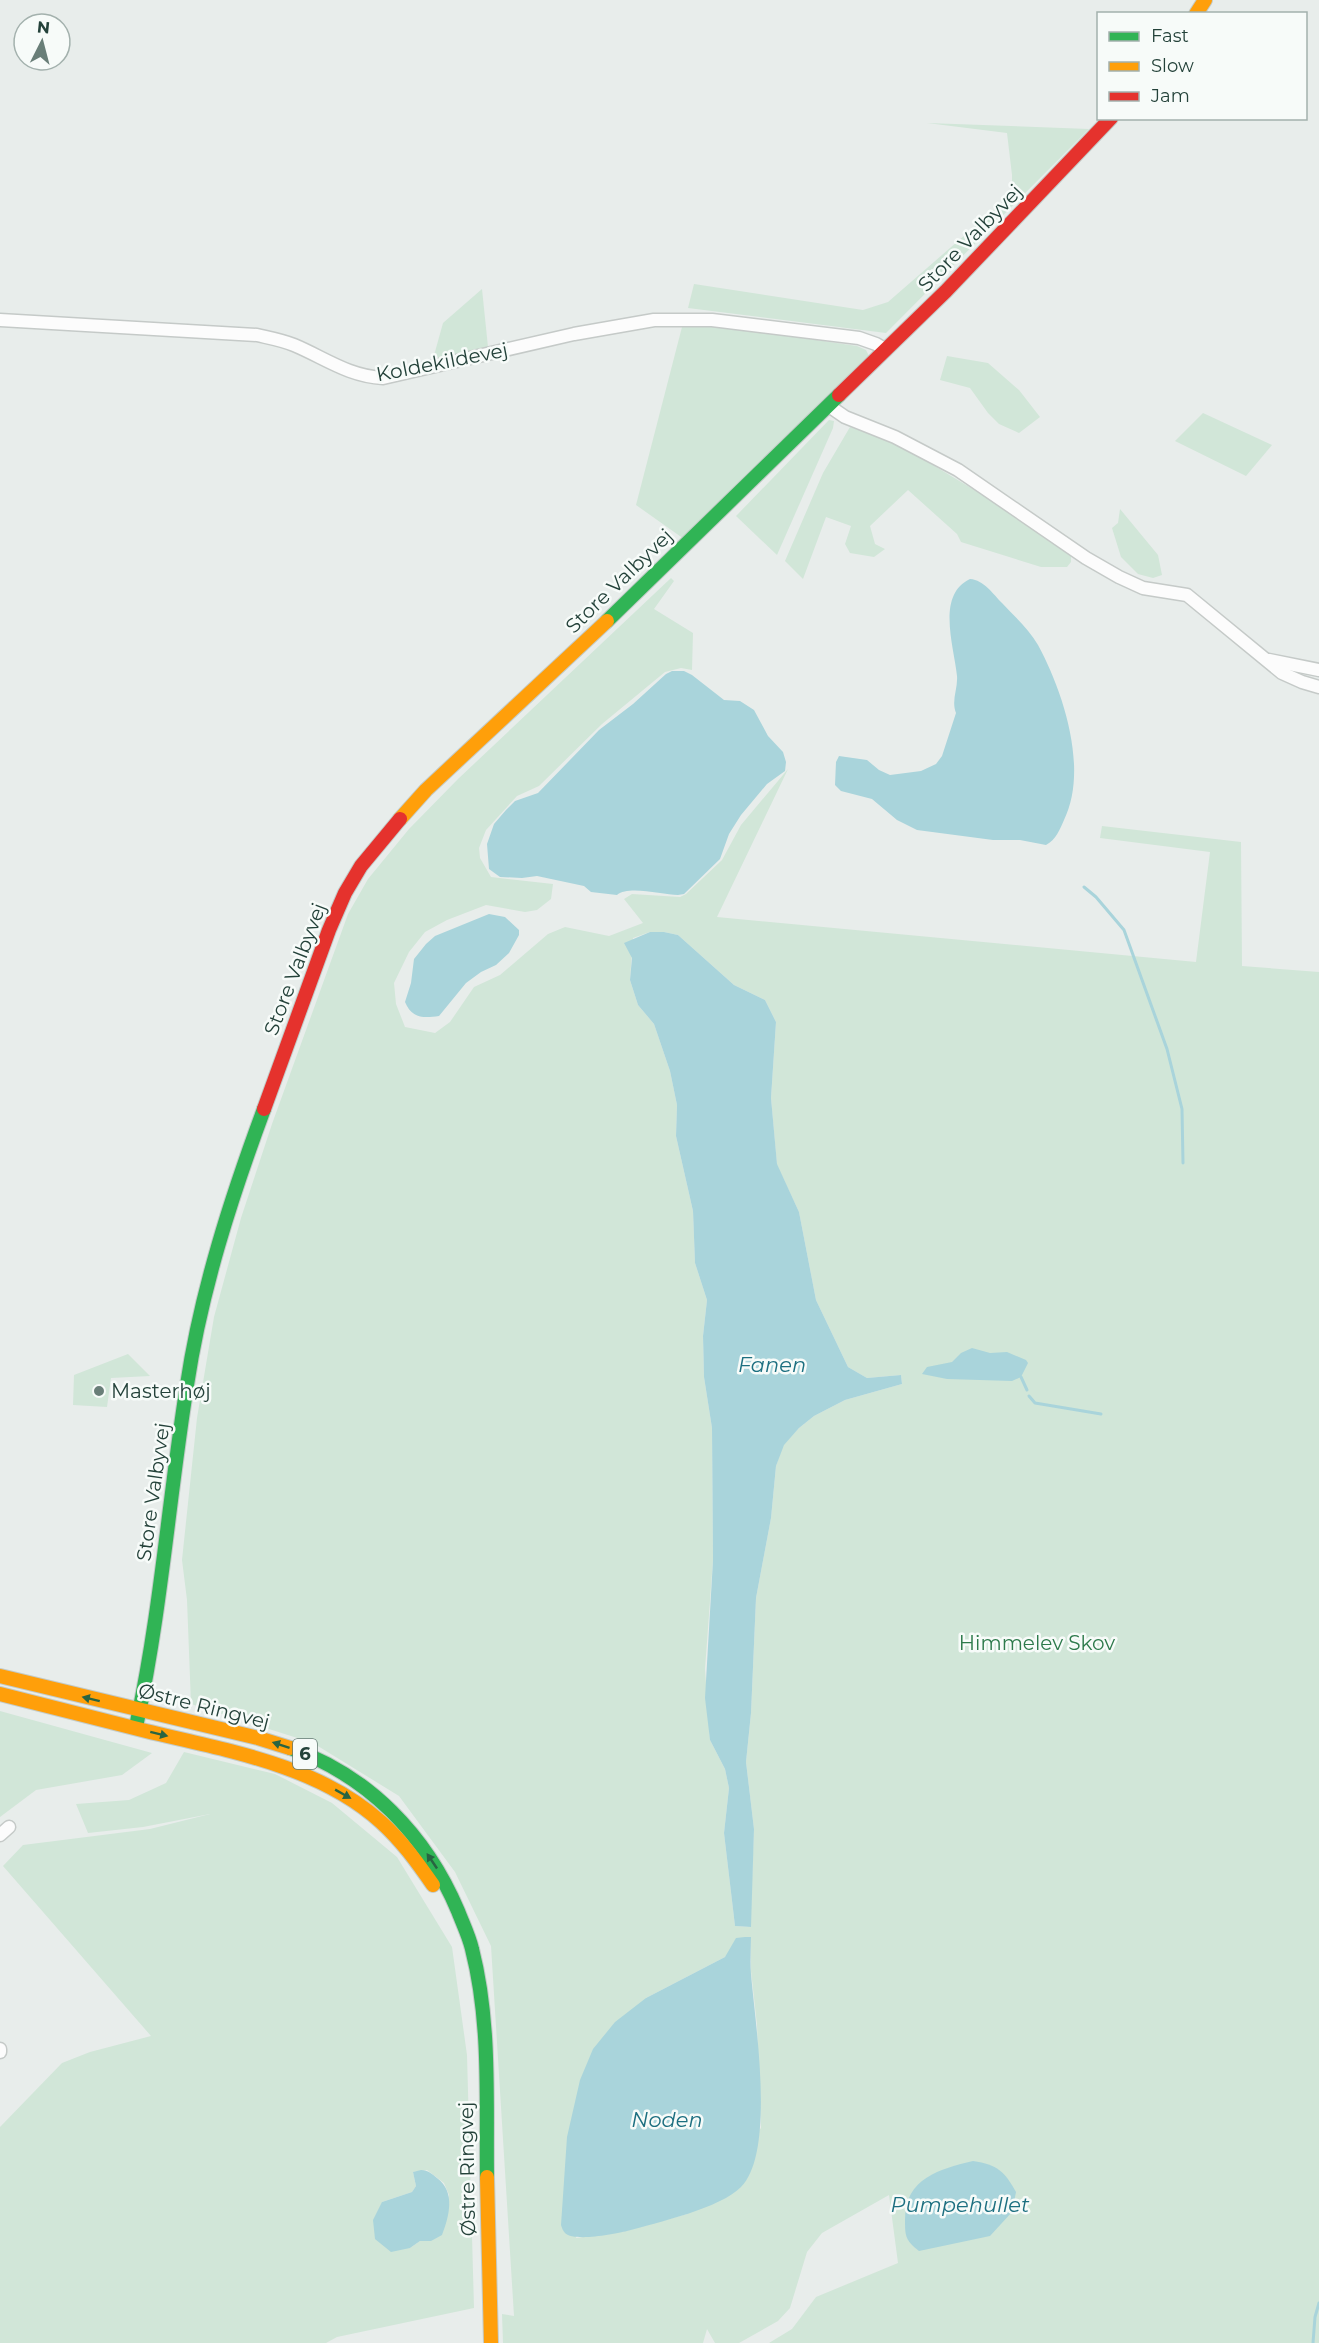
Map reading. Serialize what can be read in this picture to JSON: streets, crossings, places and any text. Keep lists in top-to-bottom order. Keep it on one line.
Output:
{"streets":{"street":["Store Valbyvej","Koldekildevej","Østre Ringvej","6"]},"crossings":[["Store Valbyvej","Koldekildevej"],["Store Valbyvej","Østre Ringvej"]],"water":["Fanen","Noden","Pumpehullet"],"parks":["Himmelev Skov"],"places":["Masterhøj"],"legend":["Fast","Slow","Jam"],"north":"top"}
